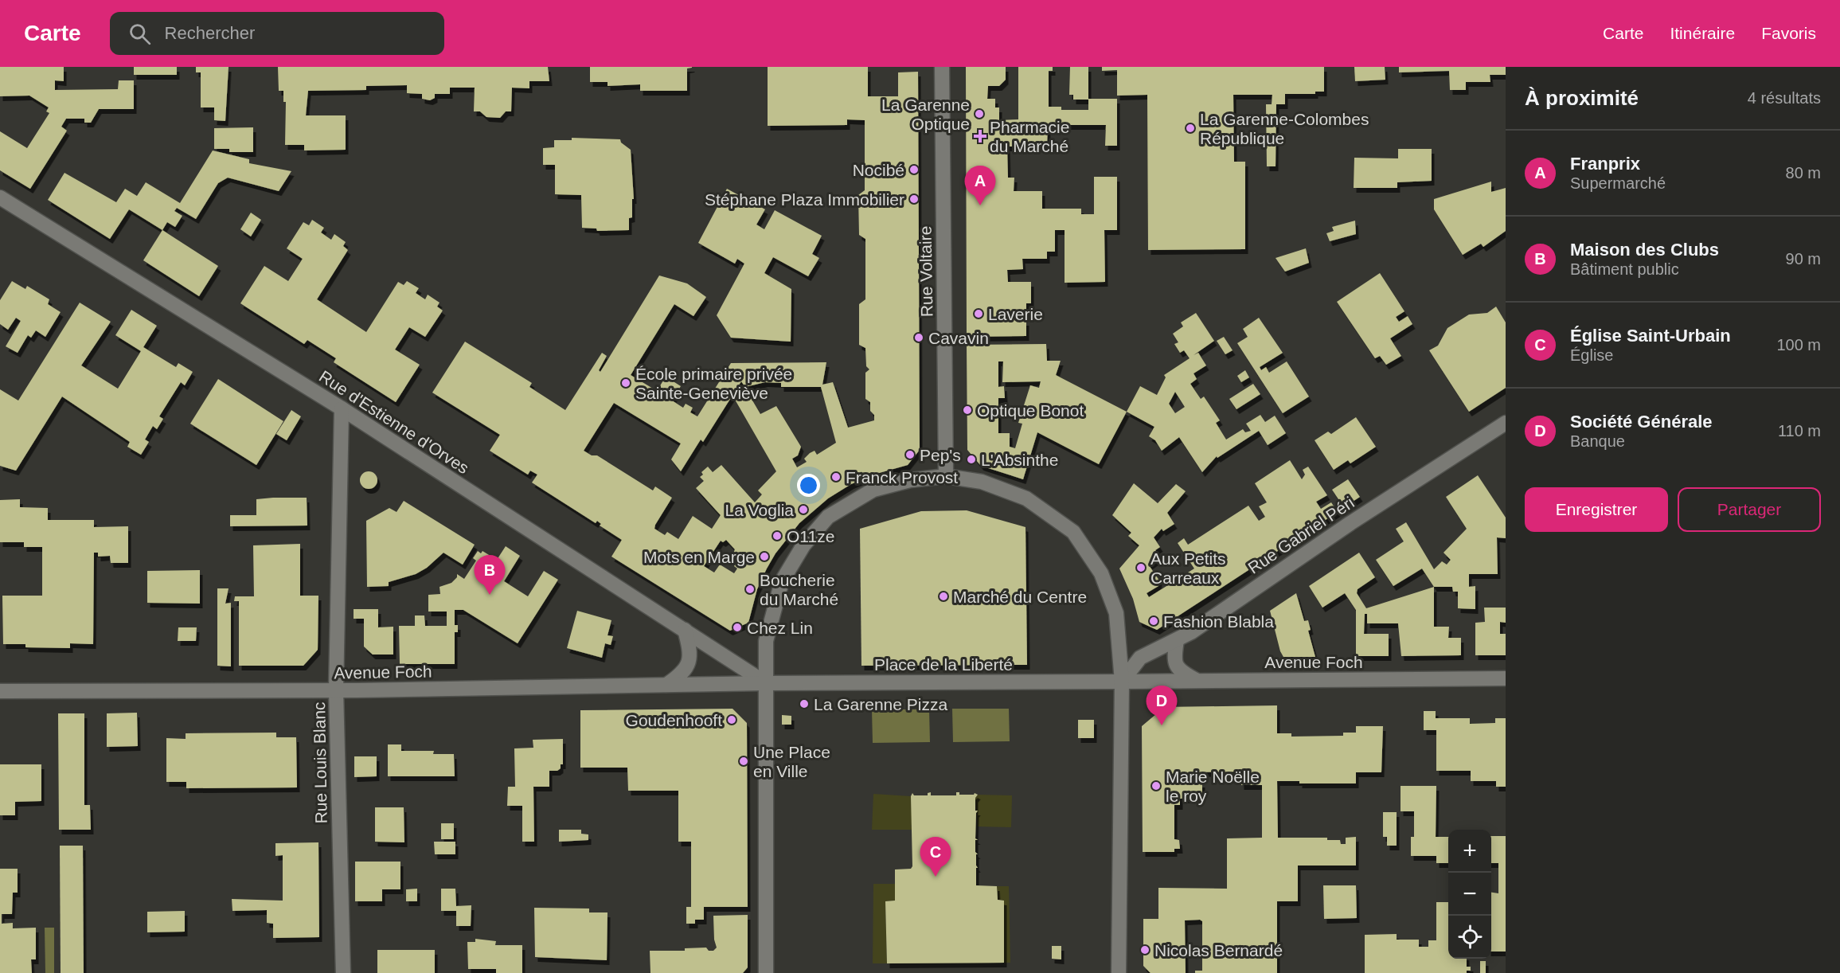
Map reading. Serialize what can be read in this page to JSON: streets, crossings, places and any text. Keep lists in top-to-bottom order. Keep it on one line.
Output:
{"streets":{"street":["Rue Voltaire","Rue d'Estienne d'Orves","Rue Gabriel Péri","Avenue Foch","Place de la Liberté","Rue Louis Blanc"]},"crossings":[["Rue d'Estienne d'Orves","Avenue Foch"],["Rue d'Estienne d'Orves","Place de la Liberté"],["Rue d'Estienne d'Orves","Rue Louis Blanc"],["Rue Gabriel Péri","Avenue Foch"],["Rue Gabriel Péri","Place de la Liberté"],["Avenue Foch","Place de la Liberté"],["Avenue Foch","Rue Louis Blanc"]],"places":{"other":["La Garenne Optique","La Garenne-Colombes République","Nocibé","Stéphane Plaza Immobilier","Laverie","Cavavin","École primaire privée Sainte-Geneviève","Optique Bonot","Pep's","L'Absinthe","Franck Provost","La Voglia","O11ze","Mots en Marge","Aux Petits Carreaux","Boucherie du Marché","Marché du Centre","Fashion Blabla","Chez Lin","La Garenne Pizza","Goudenhooft","Une Place en Ville","Marie Noëlle le roy","Nicolas Bernardé"],"health":["Pharmacie du Marché"]},"page":{"header":"Carte","search":"Rechercher","nav":["Carte","Itinéraire","Favoris"],"heading":["À proximité","4 résultats"],"list":[{"mark":"A","name":"Franprix","note":"Supermarché","value":"80 m"},{"mark":"B","name":"Maison des Clubs","note":"Bâtiment public","value":"90 m"},{"mark":"C","name":"Église Saint-Urbain","note":"Église","value":"100 m"},{"mark":"D","name":"Société Générale","note":"Banque","value":"110 m"}],"pins":["A","B","D","C"],"buttons":["Enregistrer","Partager"],"map_buttons":["+","−"]}}
